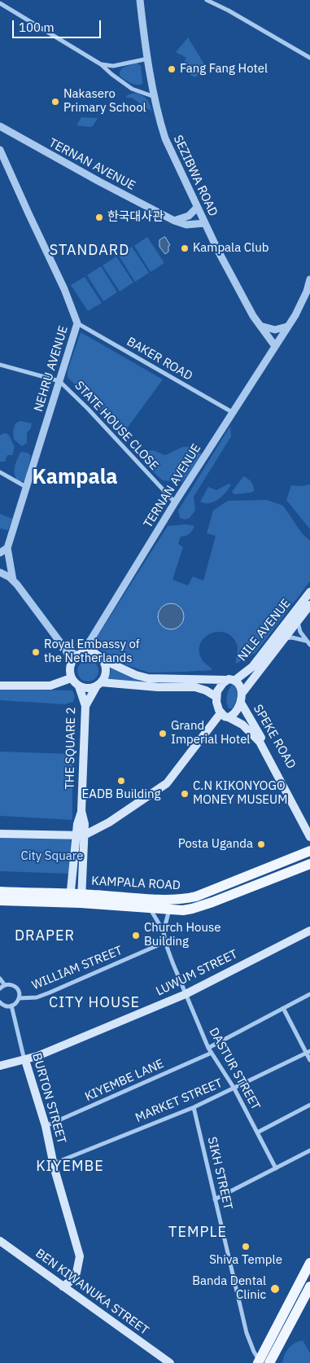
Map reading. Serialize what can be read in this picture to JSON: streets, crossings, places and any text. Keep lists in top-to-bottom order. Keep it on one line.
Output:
{"streets":{"main road":["NILE AVENUE","SPEKE ROAD","THE SQUARE 2","KAMPALA ROAD","LUWUM STREET","BURTON STREET","BEN KIWANUKA STREET"],"street":["TERNAN AVENUE","SEZIBWA ROAD","BAKER ROAD","NEHRU AVENUE","STATE HOUSE CLOSE","WILLIAM STREET","DASTUR STREET","KIYEMBE LANE","MARKET STREET","SIKH STREET"]},"crossings":[["TERNAN AVENUE","SEZIBWA ROAD"],["TERNAN AVENUE","BAKER ROAD"],["TERNAN AVENUE","STATE HOUSE CLOSE"],["TERNAN AVENUE","THE SQUARE 2"],["BAKER ROAD","NEHRU AVENUE"],["NEHRU AVENUE","STATE HOUSE CLOSE"],["NILE AVENUE","SPEKE ROAD"],["THE SQUARE 2","KAMPALA ROAD"],["KAMPALA ROAD","DASTUR STREET"],["WILLIAM STREET","DASTUR STREET"],["LUWUM STREET","DASTUR STREET"],["LUWUM STREET","BURTON STREET"],["DASTUR STREET","KIYEMBE LANE"],["DASTUR STREET","MARKET STREET"],["KIYEMBE LANE","BURTON STREET"],["BURTON STREET","MARKET STREET"],["BURTON STREET","BEN KIWANUKA STREET"],["MARKET STREET","SIKH STREET"]],"districts":["STANDARD","Kampala","DRAPER","CITY HOUSE","KIYEMBE","TEMPLE"],"parks":["City Square"],"places":["Fang Fang Hotel","Nakasero Primary School","한국대사관","Kampala Club","Royal Embassy of the Netherlands","Grand Imperial Hotel","EADB Building","C.N KIKONYOGO MONEY MUSEUM","Posta Uganda","Church House Building","Shiva Temple","Banda Dental Clinic"],"scale_bar":"100 m"}
